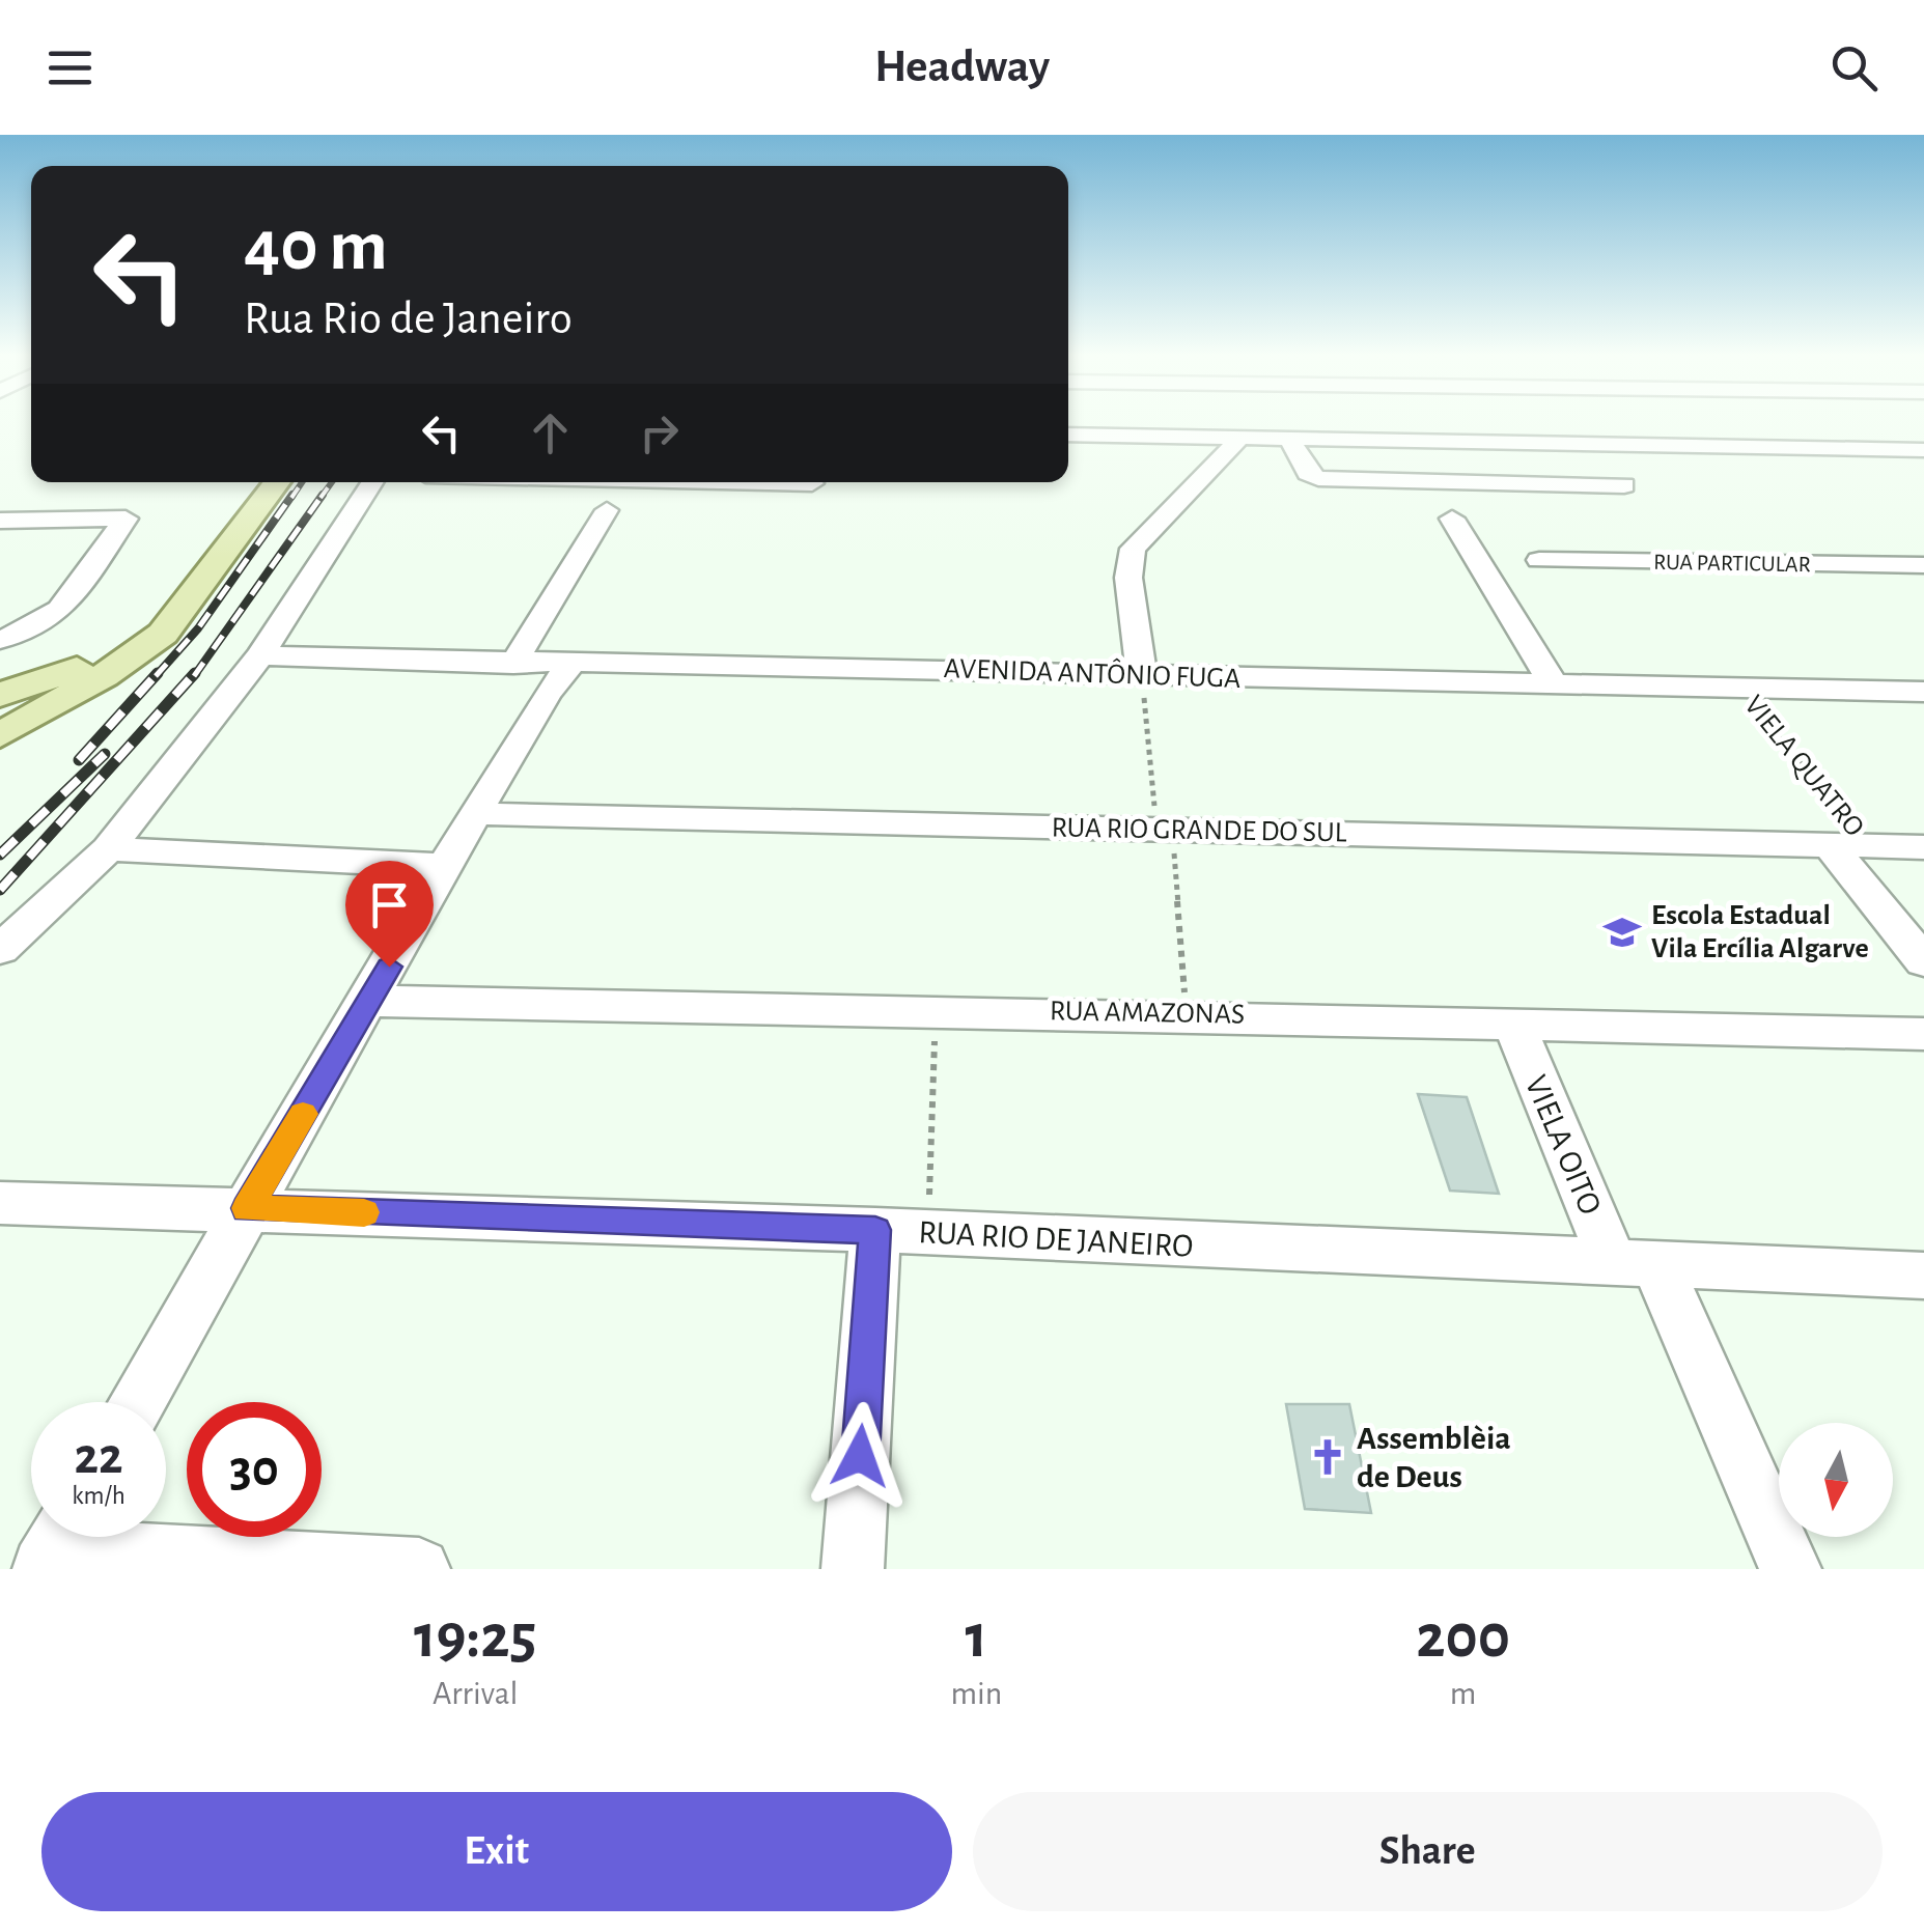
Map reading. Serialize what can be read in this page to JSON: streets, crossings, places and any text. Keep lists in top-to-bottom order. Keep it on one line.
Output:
{"streets":{"street":["RUA PARTICULAR","AVENIDA ANTÔNIO FUGA","VIELA QUATRO","RUA RIO GRANDE DO SUL","RUA AMAZONAS","VIELA OITO","RUA RIO DE JANEIRO"]},"crossings":[["AVENIDA ANTÔNIO FUGA","VIELA QUATRO"],["VIELA QUATRO","RUA RIO GRANDE DO SUL"],["RUA AMAZONAS","VIELA OITO"],["VIELA OITO","RUA RIO DE JANEIRO"]],"places":{"school or university":["Escola Estadual Vila Ercília Algarve"],"church":["Assemblèia de Deus"]},"north":"bottom","page":{"header":"Headway","turn":["40 m","Rua Rio de Janeiro"],"speed":"22 km/h","limit":"30","eta":["19:25","Arrival","1","min","200","m"],"buttons":["Exit","Share"]}}
